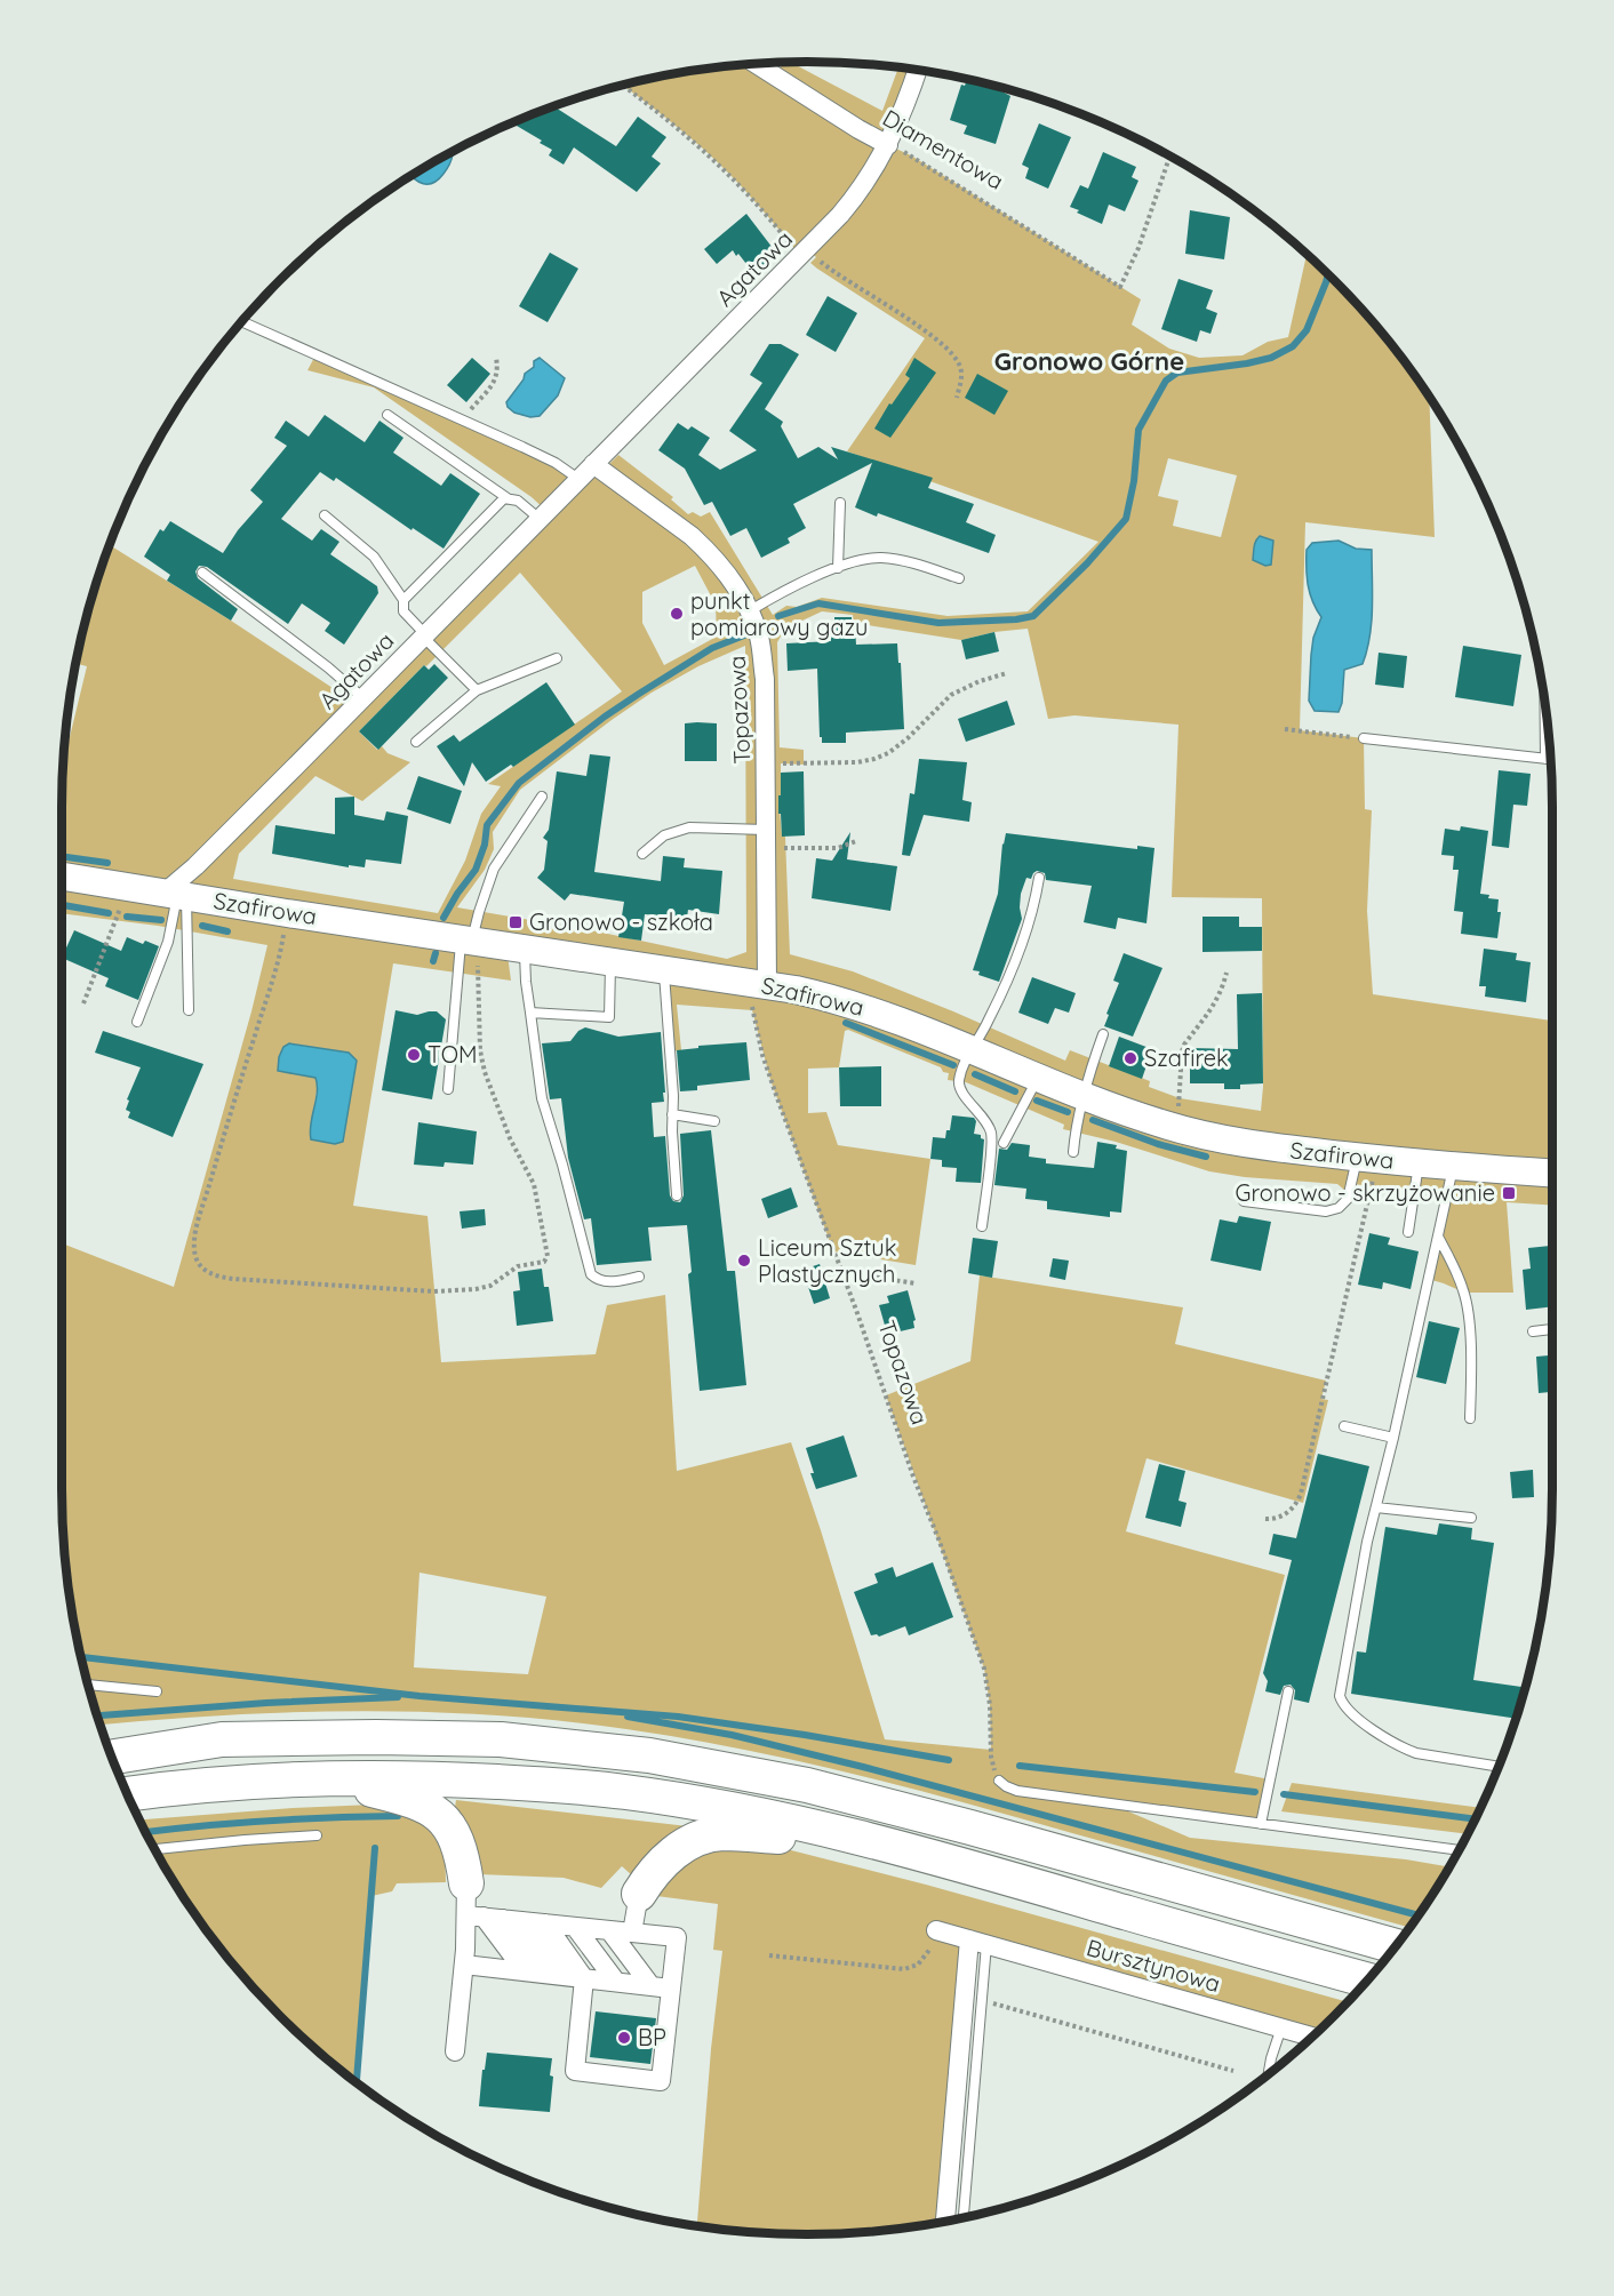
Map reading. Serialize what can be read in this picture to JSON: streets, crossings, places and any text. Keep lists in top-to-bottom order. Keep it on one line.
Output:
{"streets":{"street":["Diamentowa","Agatowa","Topazowa","Szafirowa","Bursztynowa"]},"crossings":[["Diamentowa","Agatowa"],["Agatowa","Topazowa"],["Agatowa","Szafirowa"],["Topazowa","Szafirowa"]],"districts":["Gronowo Górne"],"places":{"other":["punkt pomiarowy gazu","TOM","Szafirek","Liceum Sztuk Plastycznych","BP"],"transit":["Gronowo - szkoła","Gronowo - skrzyżowanie"]}}
